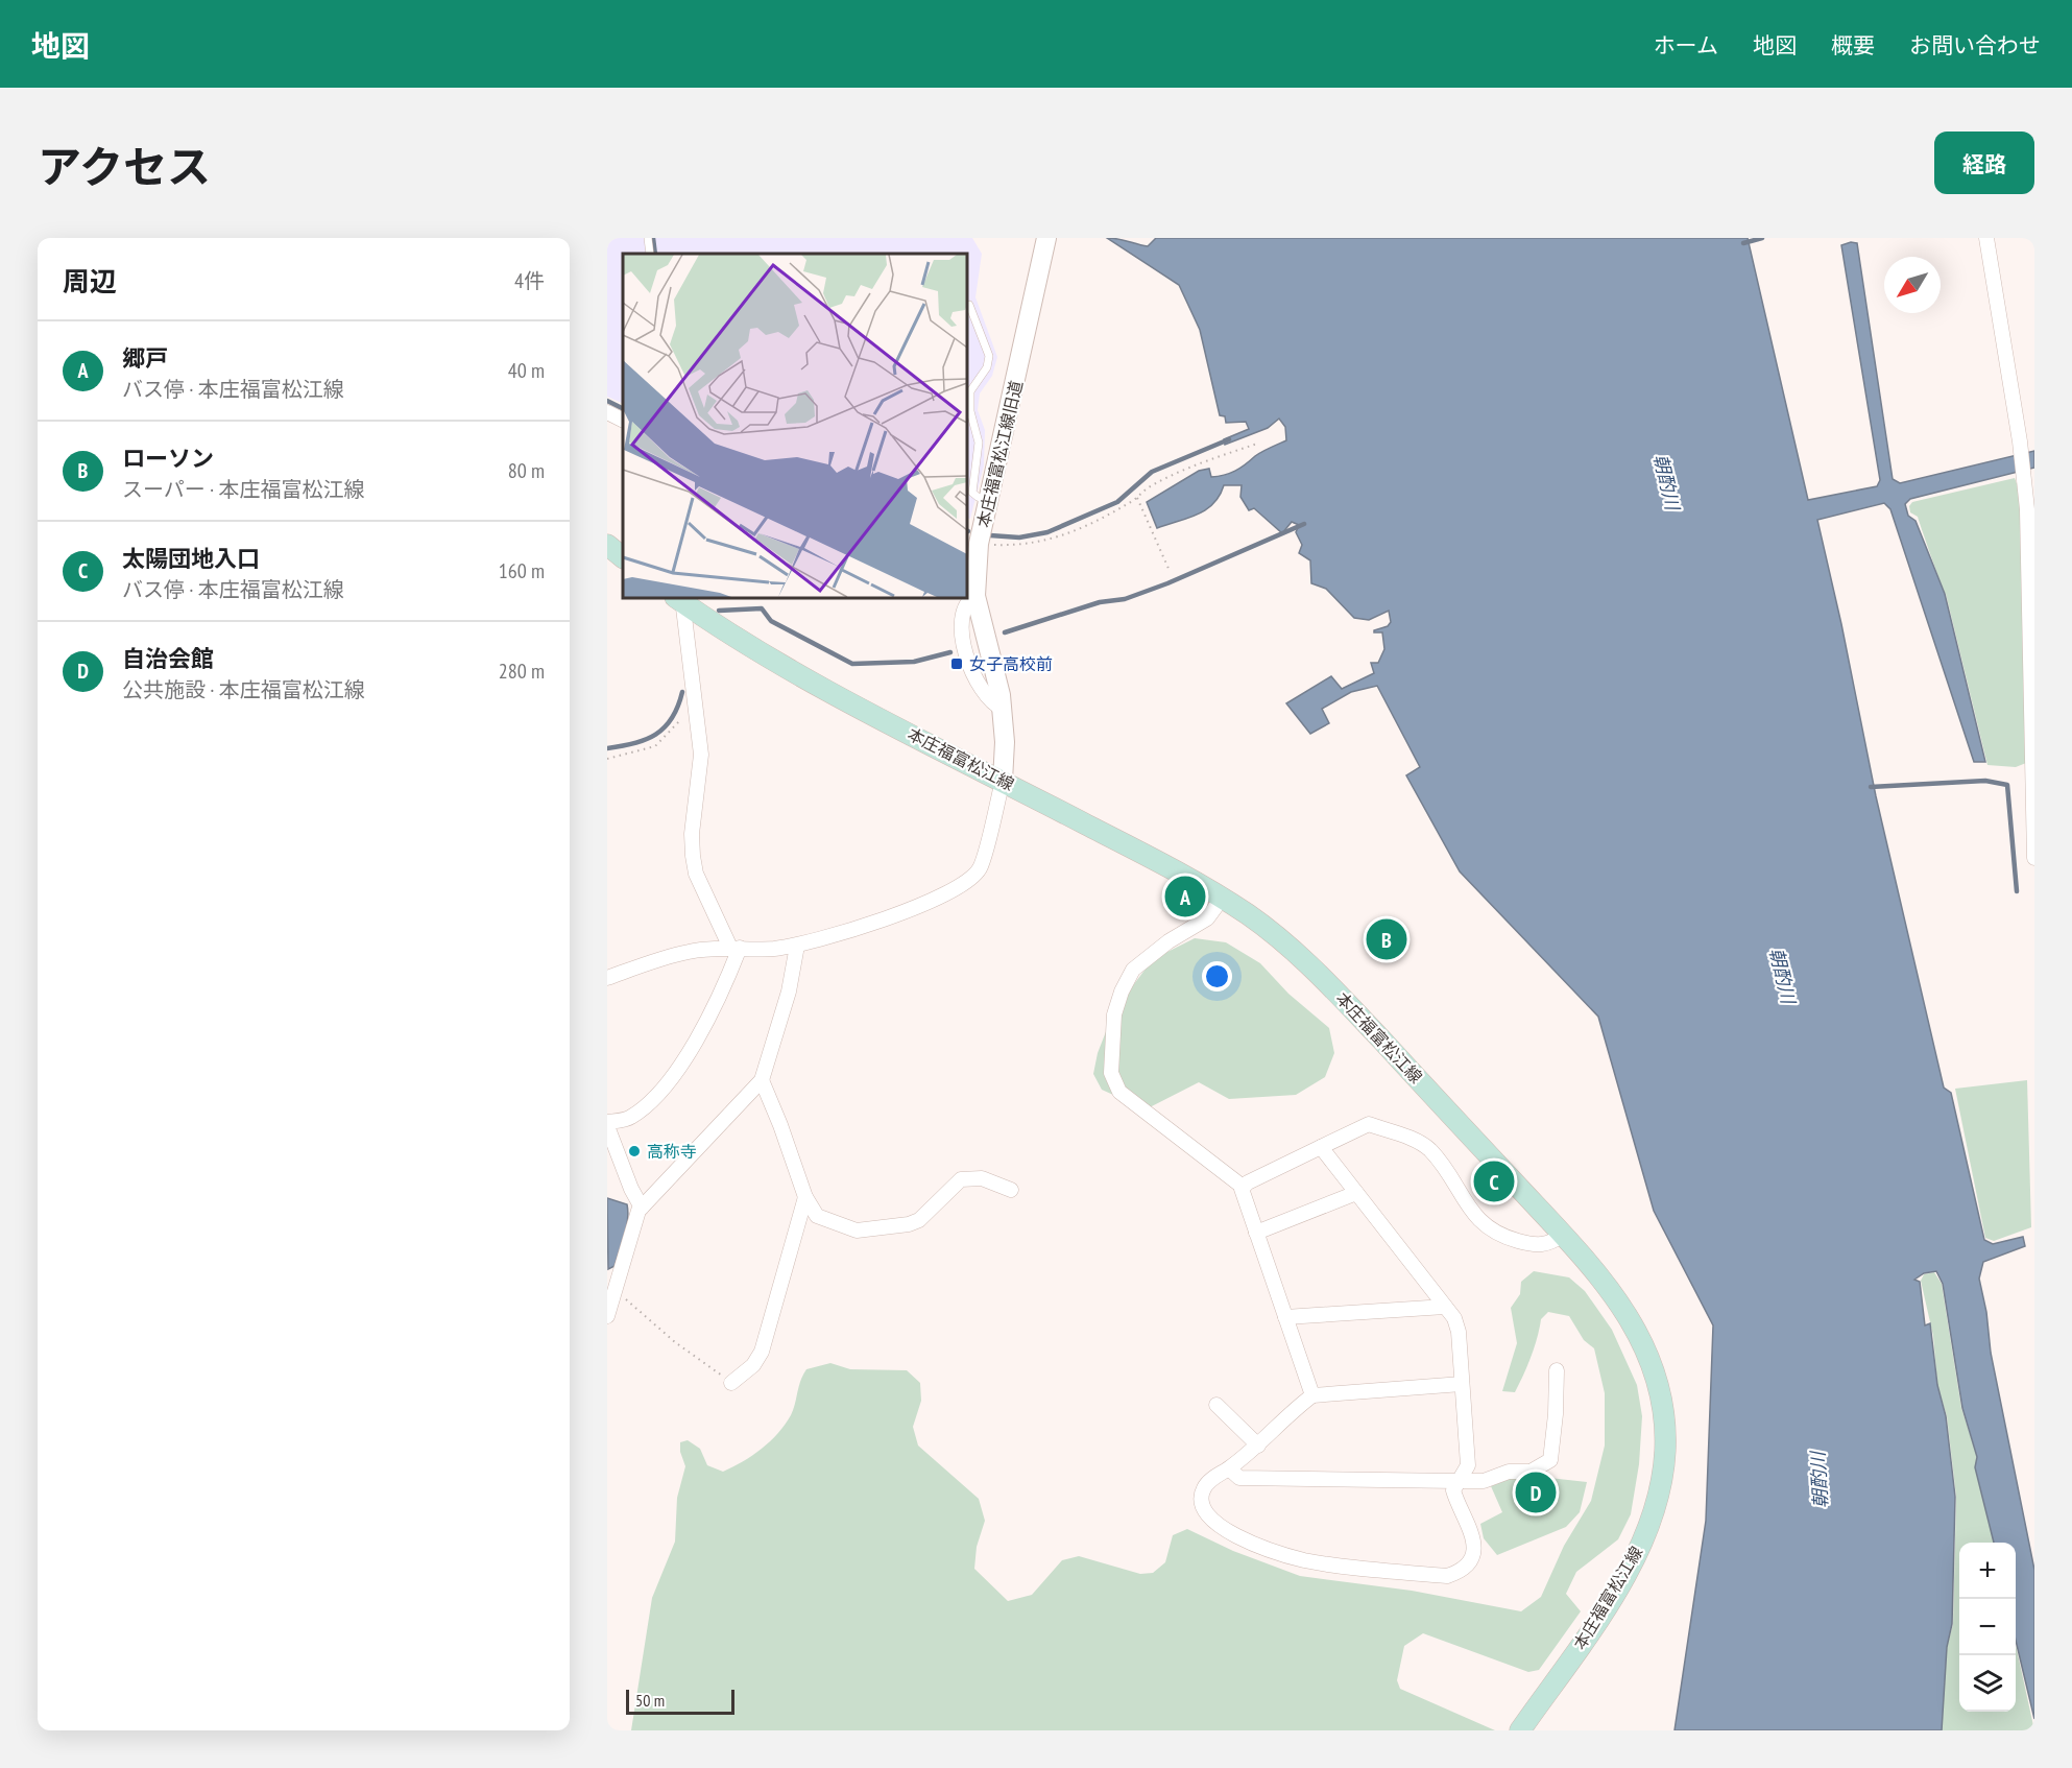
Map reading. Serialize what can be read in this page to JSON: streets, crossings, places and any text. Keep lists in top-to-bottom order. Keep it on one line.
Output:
{"streets":{"main road":["本庄福富松江線"],"street":["本庄福富松江線旧道"]},"crossings":[["本庄福富松江線旧道","本庄福富松江線"]],"water":["朝酌川"],"places":{"transit":["女子高校前"],"other":["高称寺"]},"scale_bar":"50 m","north":"bottom left","page":{"header":"地図","nav":["ホーム","地図","概要","お問い合わせ"],"title":"アクセス","buttons":"経路","heading":["周辺","4件"],"list":[{"mark":"A","name":"郷戸","note":"バス停 · 本庄福富松江線","value":"40 m"},{"mark":"B","name":"ローソン","note":"スーパー · 本庄福富松江線","value":"80 m"},{"mark":"C","name":"太陽団地入口","note":"バス停 · 本庄福富松江線","value":"160 m"},{"mark":"D","name":"自治会館","note":"公共施設 · 本庄福富松江線","value":"280 m"}],"pins":["A","B","C","D"],"map_buttons":["+","−"],"scale":"50 m"}}
